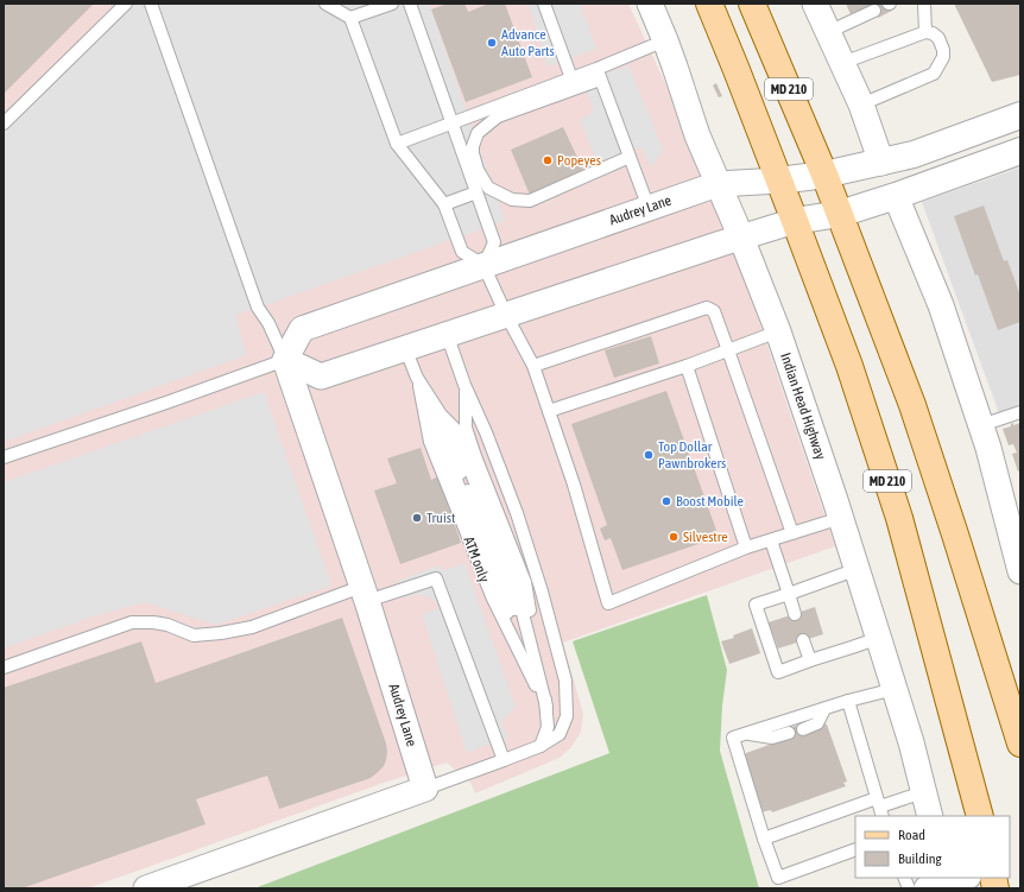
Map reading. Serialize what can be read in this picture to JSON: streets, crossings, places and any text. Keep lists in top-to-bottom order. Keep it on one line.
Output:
{"streets":{"main road":["MD 210"],"street":["Audrey Lane","Indian Head Highway"]},"crossings":[["MD 210","Audrey Lane"],["Audrey Lane","Indian Head Highway"]],"places":["Advance Auto Parts","Popeyes","Top Dollar Pawnbrokers","Boost Mobile","Truist","Silvestre"],"legend":["Road","Building"]}
